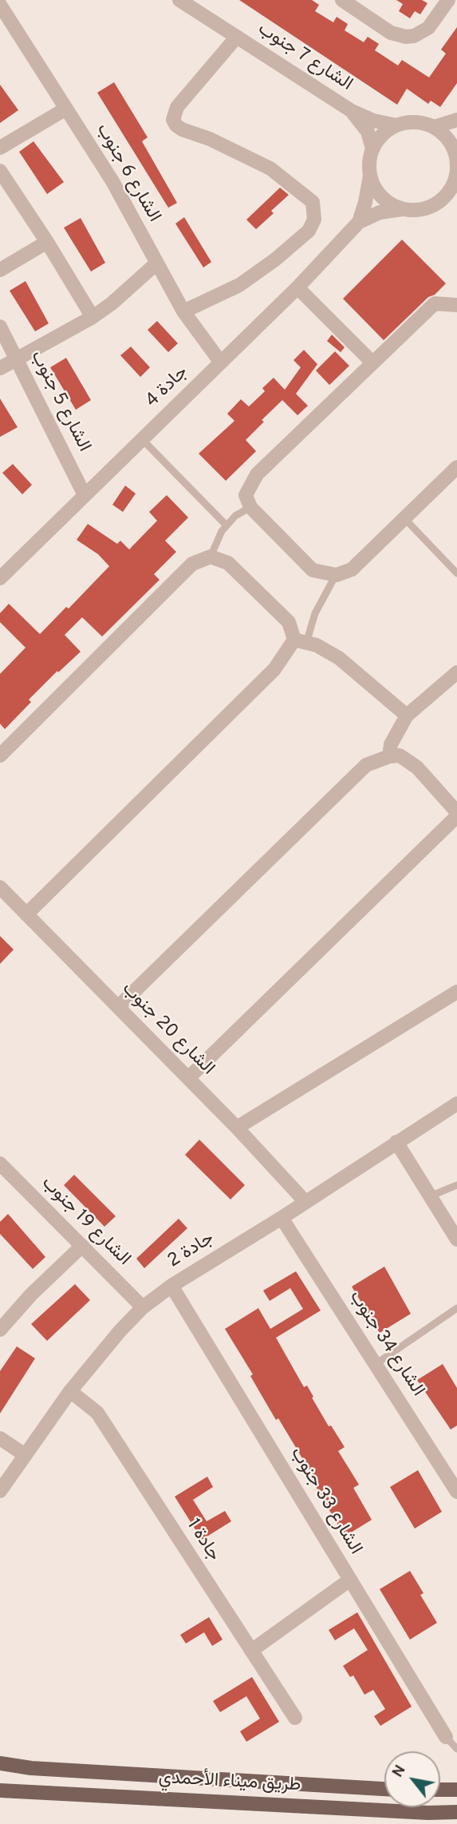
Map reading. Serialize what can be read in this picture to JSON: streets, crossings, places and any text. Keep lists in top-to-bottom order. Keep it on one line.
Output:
{"streets":{"main road":["طريق ميناء الأحمدي"],"street":["الشارع 7 جنوب","الشارع 6 جنوب","جادة 4","الشارع 5 جنوب","الشارع 20 جنوب","الشارع 19 جنوب","جادة 2","الشارع 34 جنوب","الشارع 33 جنوب","جادة 1"]},"crossings":[["الشارع 7 جنوب","جادة 4"],["الشارع 6 جنوب","جادة 4"],["جادة 4","الشارع 5 جنوب"],["الشارع 20 جنوب","جادة 2"],["الشارع 19 جنوب","جادة 2"],["جادة 2","الشارع 34 جنوب"],["جادة 2","الشارع 33 جنوب"],["جادة 2","جادة 1"]],"north":"top left"}
